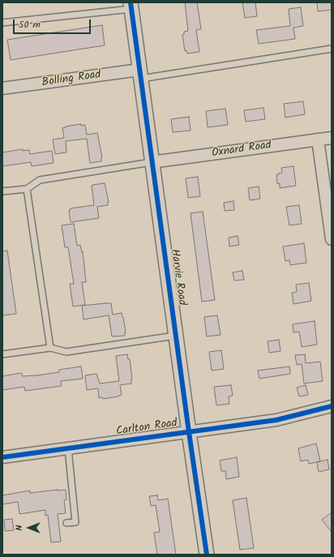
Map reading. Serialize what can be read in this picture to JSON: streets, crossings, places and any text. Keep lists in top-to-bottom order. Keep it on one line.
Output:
{"streets":{"street":["Bolling Road","Oxnard Road","Harvie Road","Carlton Road"]},"crossings":[["Bolling Road","Harvie Road"],["Oxnard Road","Harvie Road"],["Harvie Road","Carlton Road"]],"scale_bar":"50 m","north":"left"}
